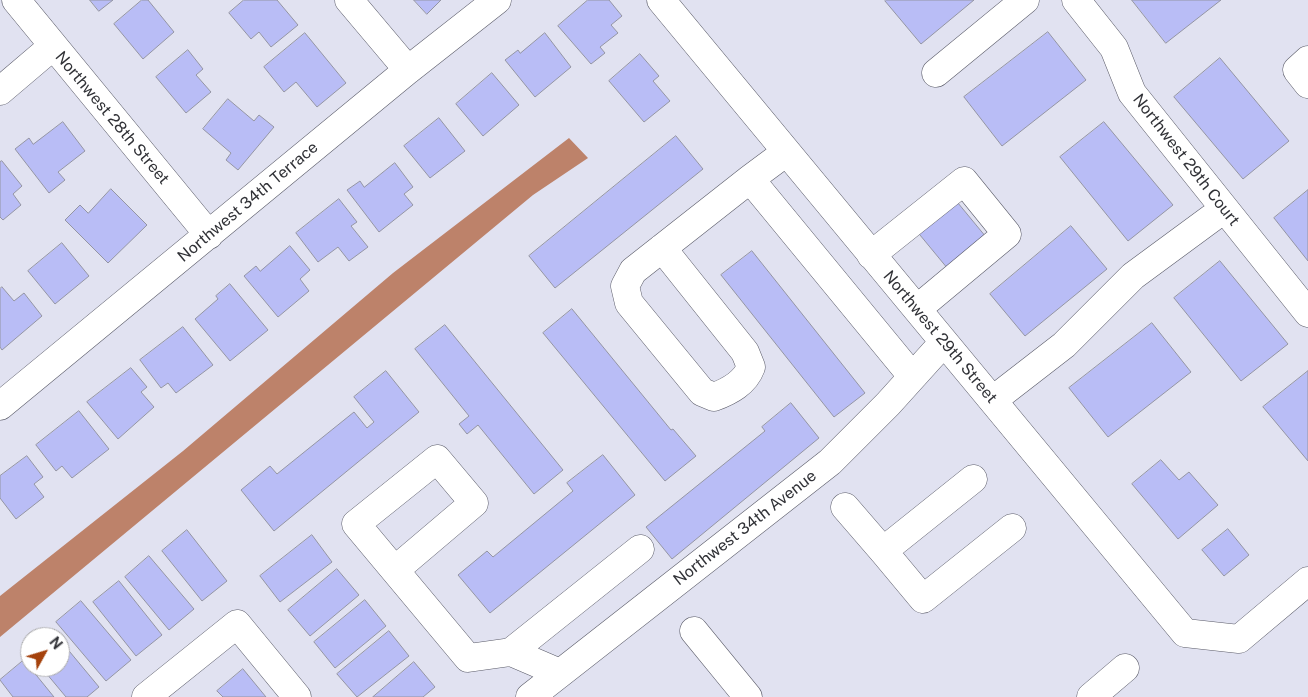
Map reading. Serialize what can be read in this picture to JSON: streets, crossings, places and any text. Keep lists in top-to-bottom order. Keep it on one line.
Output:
{"streets":{"street":["Northwest 28th Street","Northwest 29th Court","Northwest 34th Terrace","Northwest 29th Street","Northwest 34th Avenue"]},"crossings":[["Northwest 28th Street","Northwest 34th Terrace"],["Northwest 29th Street","Northwest 34th Avenue"]],"north":"top right"}
